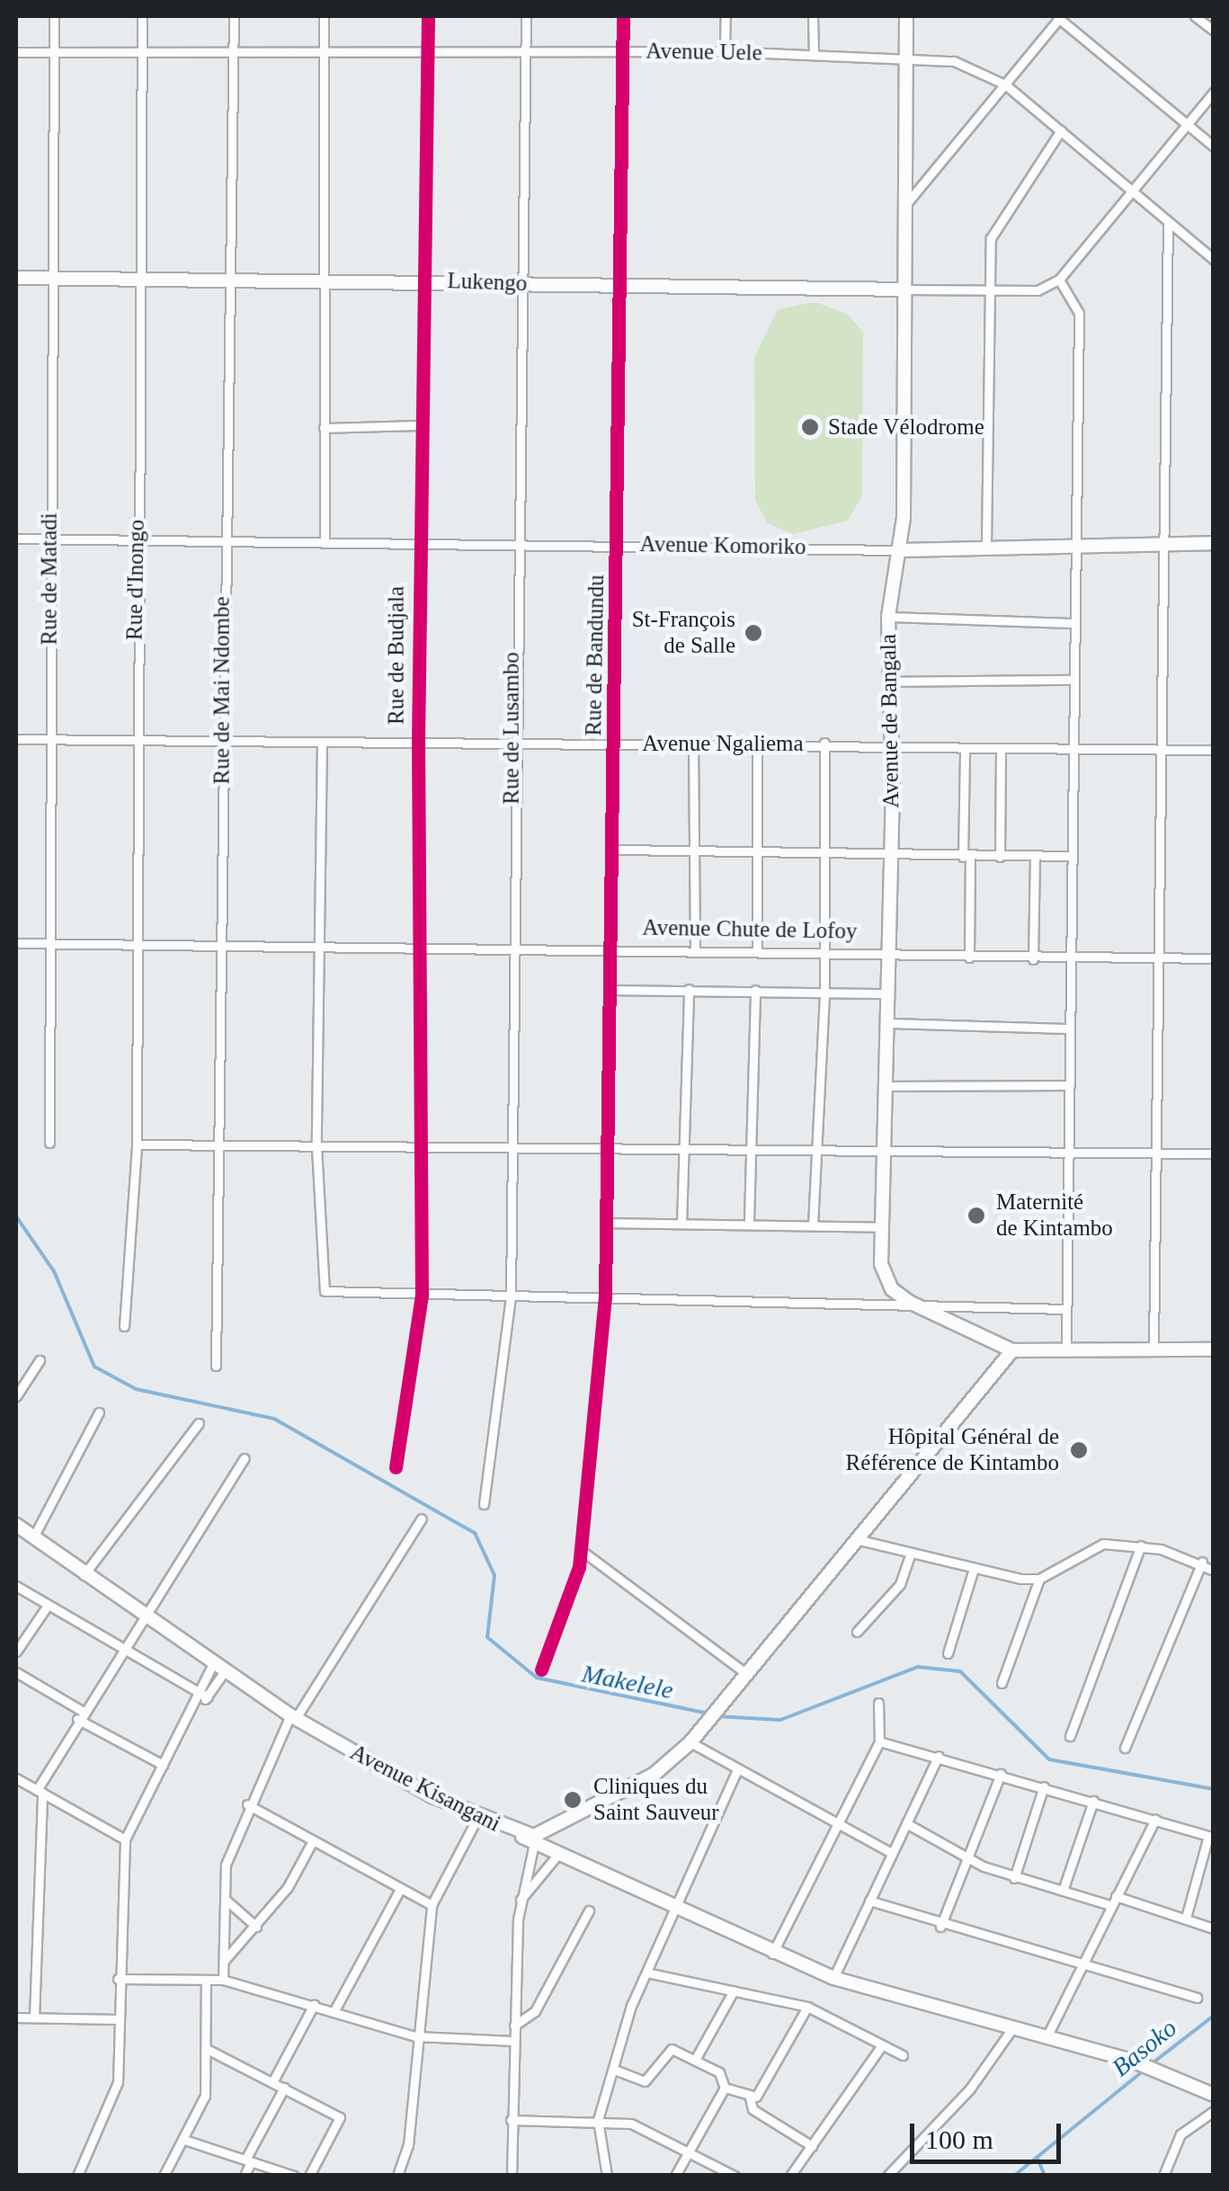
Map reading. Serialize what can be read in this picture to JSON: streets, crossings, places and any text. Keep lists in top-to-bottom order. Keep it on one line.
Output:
{"streets":{"street":["Avenue Uele","Lukengo","Avenue Komoriko","Rue de Matadi","Rue d'Inongo","Rue de Budjala","Rue de Bandundu","Rue de Mai Ndombe","Avenue de Bangala","Rue de Lusambo","Avenue Ngaliema","Avenue Chute de Lofoy","Avenue Kisangani"]},"crossings":[["Avenue Uele","Rue de Matadi"],["Avenue Uele","Rue d'Inongo"],["Avenue Uele","Rue de Budjala"],["Avenue Uele","Rue de Bandundu"],["Avenue Uele","Rue de Mai Ndombe"],["Avenue Uele","Avenue de Bangala"],["Avenue Uele","Rue de Lusambo"],["Lukengo","Rue de Matadi"],["Lukengo","Rue d'Inongo"],["Lukengo","Rue de Budjala"],["Lukengo","Rue de Bandundu"],["Lukengo","Rue de Mai Ndombe"],["Lukengo","Avenue de Bangala"],["Lukengo","Rue de Lusambo"],["Avenue Komoriko","Rue de Matadi"],["Avenue Komoriko","Rue d'Inongo"],["Avenue Komoriko","Rue de Budjala"],["Avenue Komoriko","Rue de Bandundu"],["Avenue Komoriko","Rue de Mai Ndombe"],["Avenue Komoriko","Avenue de Bangala"],["Avenue Komoriko","Rue de Lusambo"],["Rue de Matadi","Avenue Ngaliema"],["Rue de Matadi","Avenue Chute de Lofoy"],["Rue d'Inongo","Avenue Ngaliema"],["Rue d'Inongo","Avenue Chute de Lofoy"],["Rue de Budjala","Avenue Ngaliema"],["Rue de Budjala","Avenue Chute de Lofoy"],["Rue de Bandundu","Avenue Ngaliema"],["Rue de Bandundu","Avenue Chute de Lofoy"],["Rue de Mai Ndombe","Avenue Ngaliema"],["Rue de Mai Ndombe","Avenue Chute de Lofoy"],["Avenue de Bangala","Avenue Ngaliema"],["Avenue de Bangala","Avenue Chute de Lofoy"],["Avenue de Bangala","Avenue Kisangani"],["Rue de Lusambo","Avenue Ngaliema"],["Rue de Lusambo","Avenue Chute de Lofoy"]],"water":["Makelele","Basoko"],"places":["Stade Vélodrome","St-François de Salle","Maternité de Kintambo","Hôpital Général de Référence de Kintambo","Cliniques du Saint Sauveur"],"scale_bar":"100 m"}
